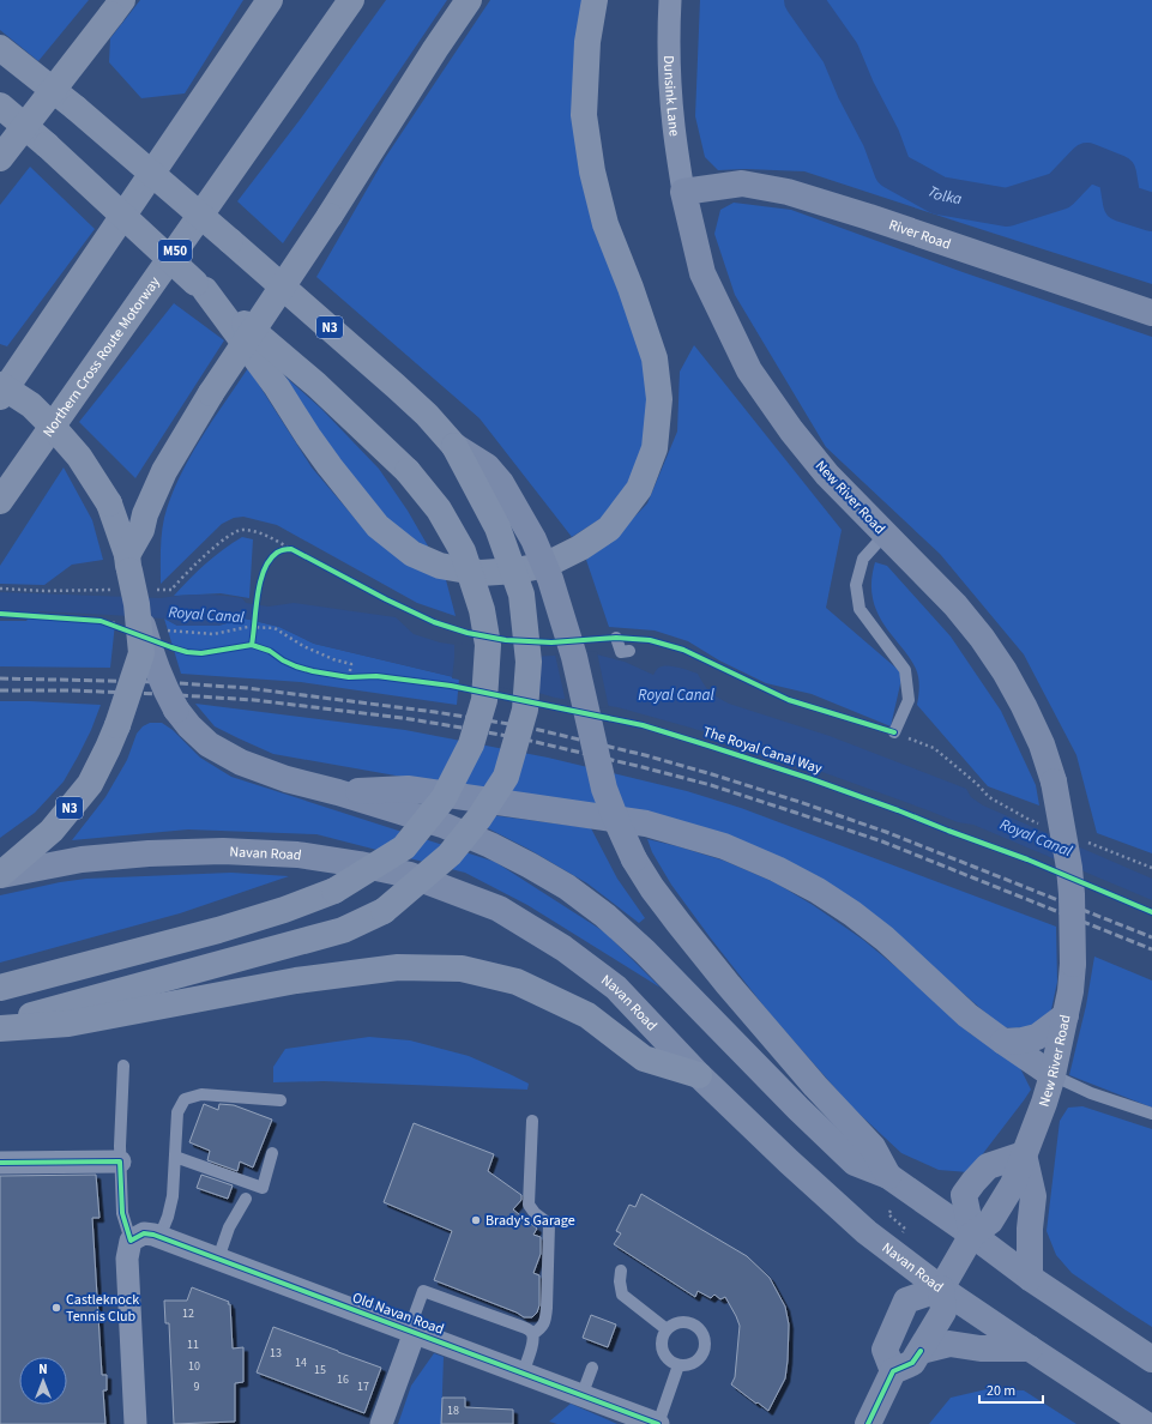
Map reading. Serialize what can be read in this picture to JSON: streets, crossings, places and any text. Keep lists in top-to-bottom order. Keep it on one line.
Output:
{"streets":{"highway":["M50","N3","Northern Cross Route Motorway"],"main road":["River Road","New River Road","Navan Road"],"street":["Dunsink Lane","Old Navan Road"],"cycle path":["The Royal Canal Way"]},"crossings":[["Dunsink Lane","River Road"],["Dunsink Lane","New River Road"],["River Road","New River Road"],["N3","Navan Road"]],"water":["Tolka","Royal Canal"],"places":["Brady's Garage","Castleknock Tennis Club"],"house_numbers":["12","11","13","14","10","15","16","9","17","18"],"scale_bar":"20 m","north":"top"}
